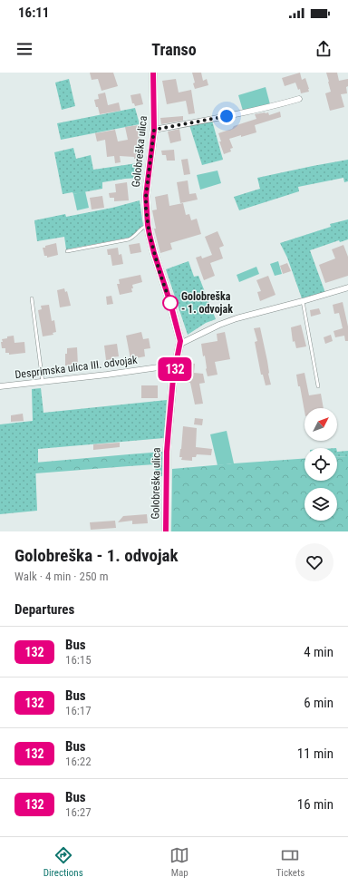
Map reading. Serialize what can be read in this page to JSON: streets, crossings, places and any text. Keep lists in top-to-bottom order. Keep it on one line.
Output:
{"streets":{"street":["Golobreška ulica","Desprimska ulica III. odvojak"]},"crossings":[["Golobreška ulica","Desprimska ulica III. odvojak"]],"places":["Golobreška - 1. odvojak"],"lines":["bus line 132"],"north":"top right","page":{"status":"16:11","header":"Transo","on_map":"132","heading":[["Golobreška - 1. odvojak","Walk · 4 min · 250 m"],"Departures"],"list":[{"mark":"132","name":"Bus","note":"16:15","value":"4 min"},{"mark":"132","name":"Bus","note":"16:17","value":"6 min"},{"mark":"132","name":"Bus","note":"16:22","value":"11 min"},{"mark":"132","name":"Bus","note":"16:27","value":"16 min"}],"tabs":["Directions","Map","Tickets"]}}
